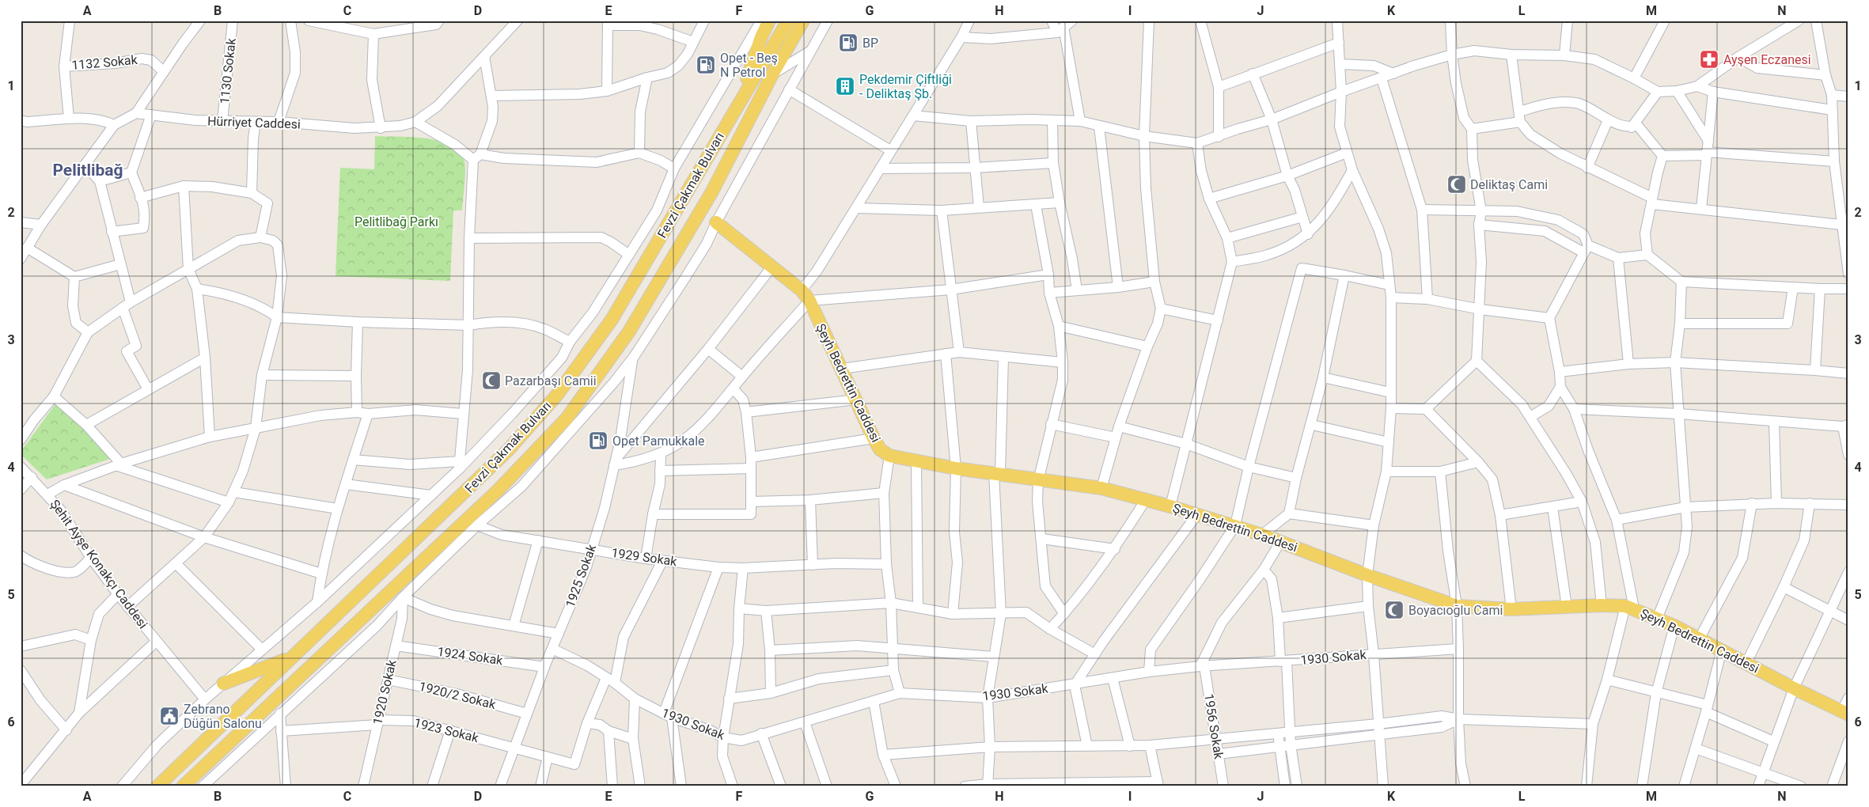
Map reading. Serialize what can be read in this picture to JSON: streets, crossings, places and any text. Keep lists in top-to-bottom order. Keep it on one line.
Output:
{"streets":{"main road":["Fevzi Çakmak Bulvarı","Şeyh Bedrettin Caddesi"],"street":["1132 Sokak","1130 Sokak","Hürriyet Caddesi","1929 Sokak","Şehit Ayşe Konakçı Caddesi","1925 Sokak","1924 Sokak","1930 Sokak","1920 Sokak","1920/2 Sokak","1956 Sokak","1923 Sokak"]},"crossings":[["1130 Sokak","Hürriyet Caddesi"],["1929 Sokak","1925 Sokak"],["1925 Sokak","1924 Sokak"],["1925 Sokak","1930 Sokak"],["1925 Sokak","1920/2 Sokak"],["1925 Sokak","1923 Sokak"],["1924 Sokak","1920 Sokak"],["1930 Sokak","1956 Sokak"],["1920 Sokak","1920/2 Sokak"],["1920 Sokak","1923 Sokak"]],"districts":["Pelitlibağ"],"parks":["Pelitlibağ Parkı"],"places":{"fuel station":["BP","Opet - Beş N Petrol","Opet Pamukkale"],"pharmacy":["Ayşen Eczanesi"],"building":["Pekdemir Çiftliği - Deliktaş Şb."],"mosque":["Deliktaş Cami","Pazarbaşı Camii","Boyacıoğlu Cami"],"public building":["Zebrano Düğün Salonu"]},"grid":{"columns":["A","B","C","D","E","F","G","H","I","J","K","L","M","N"],"rows":["1","2","3","4","5","6"]}}
